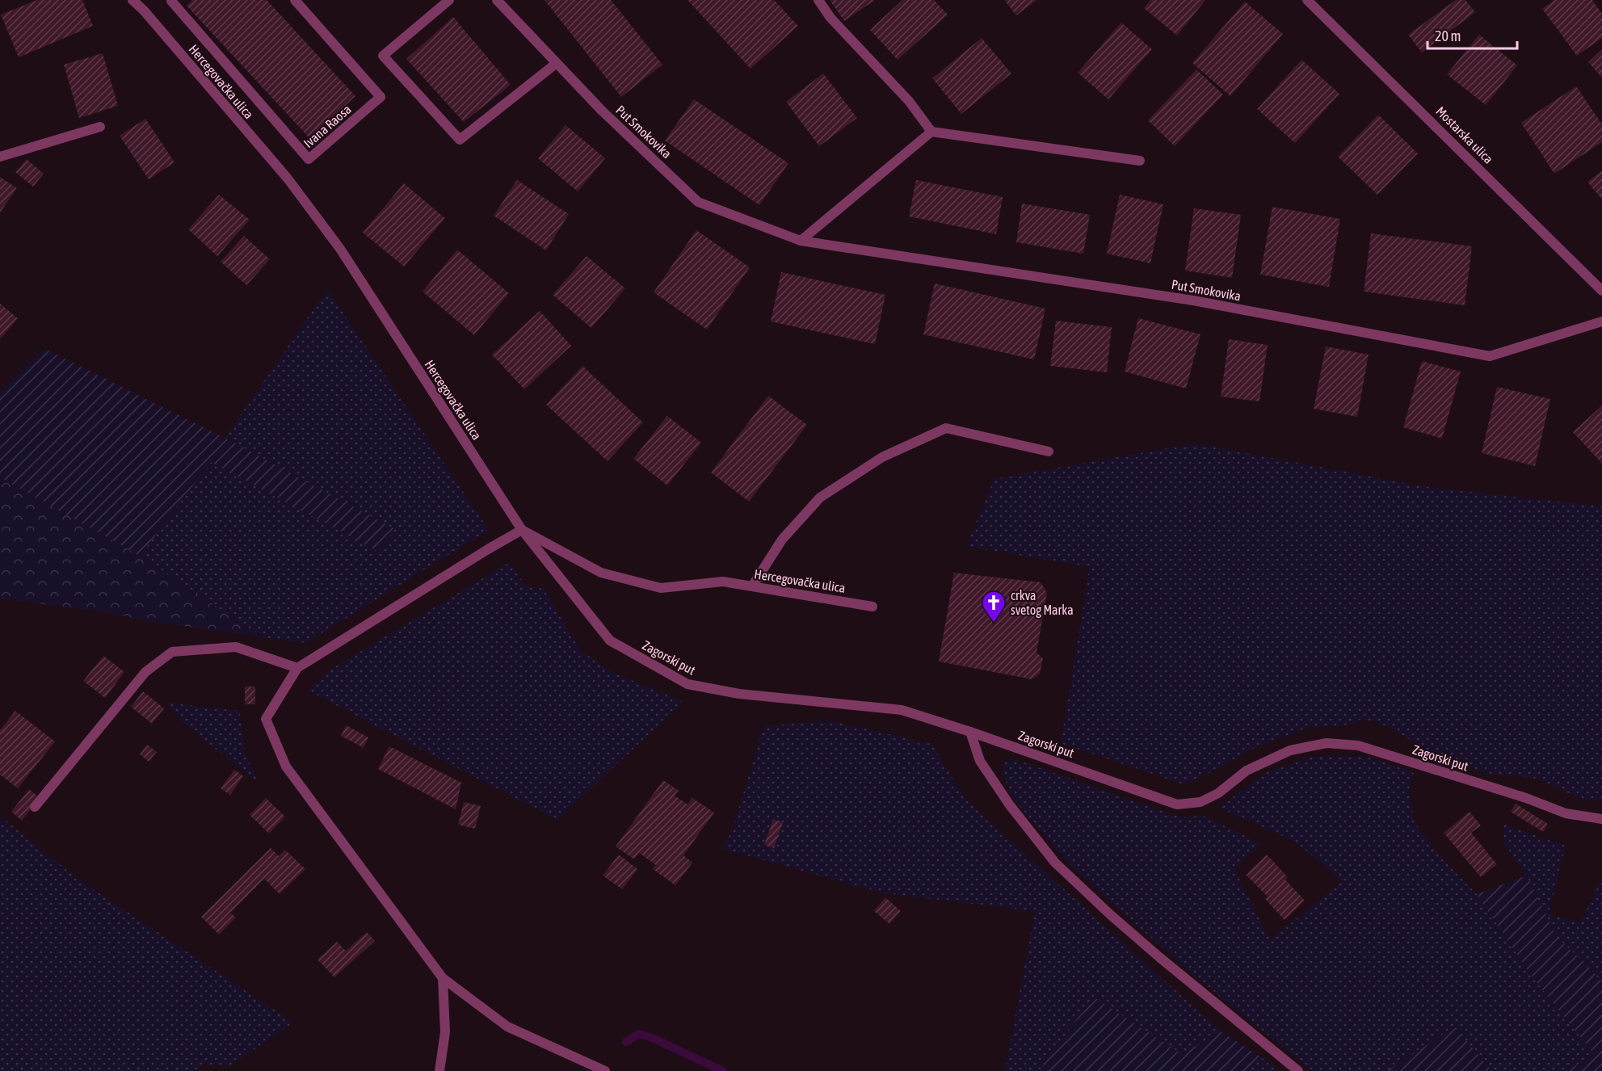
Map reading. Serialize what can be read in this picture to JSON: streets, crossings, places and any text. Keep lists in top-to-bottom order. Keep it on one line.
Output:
{"streets":{"street":["Hercegovačka ulica","Ivana Raosa","Put Smokovika","Mostarska ulica","Zagorski put"]},"crossings":[["Hercegovačka ulica","Zagorski put"]],"places":{"church":["crkva svetog Marka"]},"scale_bar":"20 m"}
